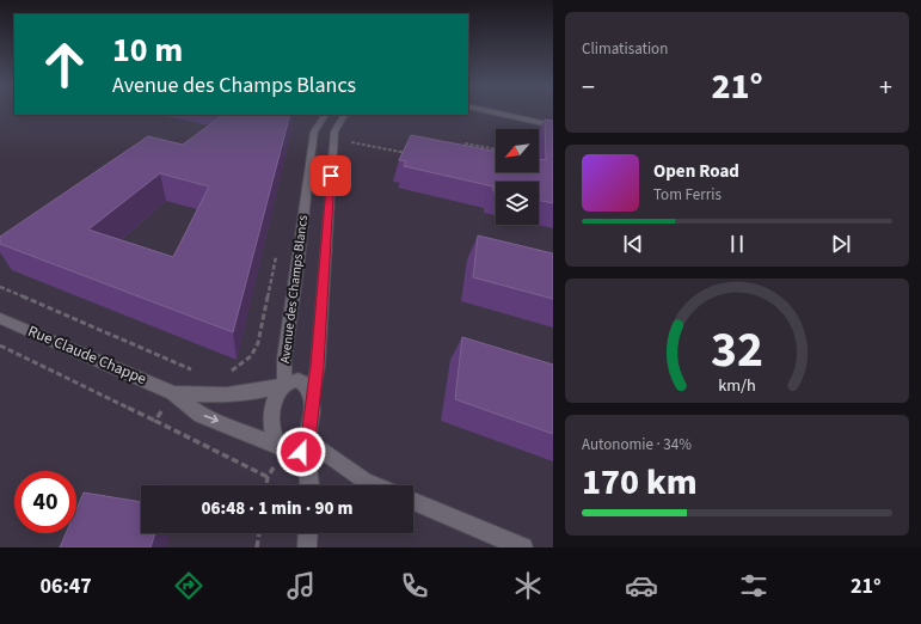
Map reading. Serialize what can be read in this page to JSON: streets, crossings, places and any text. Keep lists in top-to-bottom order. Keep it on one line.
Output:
{"streets":{"street":["Avenue des Champs Blancs","Rue Claude Chappe"]},"crossings":[["Avenue des Champs Blancs","Rue Claude Chappe"]],"north":"bottom left","page":{"tile":["Climatisation",["Autonomie · 34%","170 km"]],"turn":["10 m","Avenue des Champs Blancs"],"heat":["−","21°","+"],"song":["Open Road","Tom Ferris"],"limit":"40","trip":"06:48 · 1 min · 90 m","tabs":["06:47","21°"],"gauge":["32","km/h"]}}
